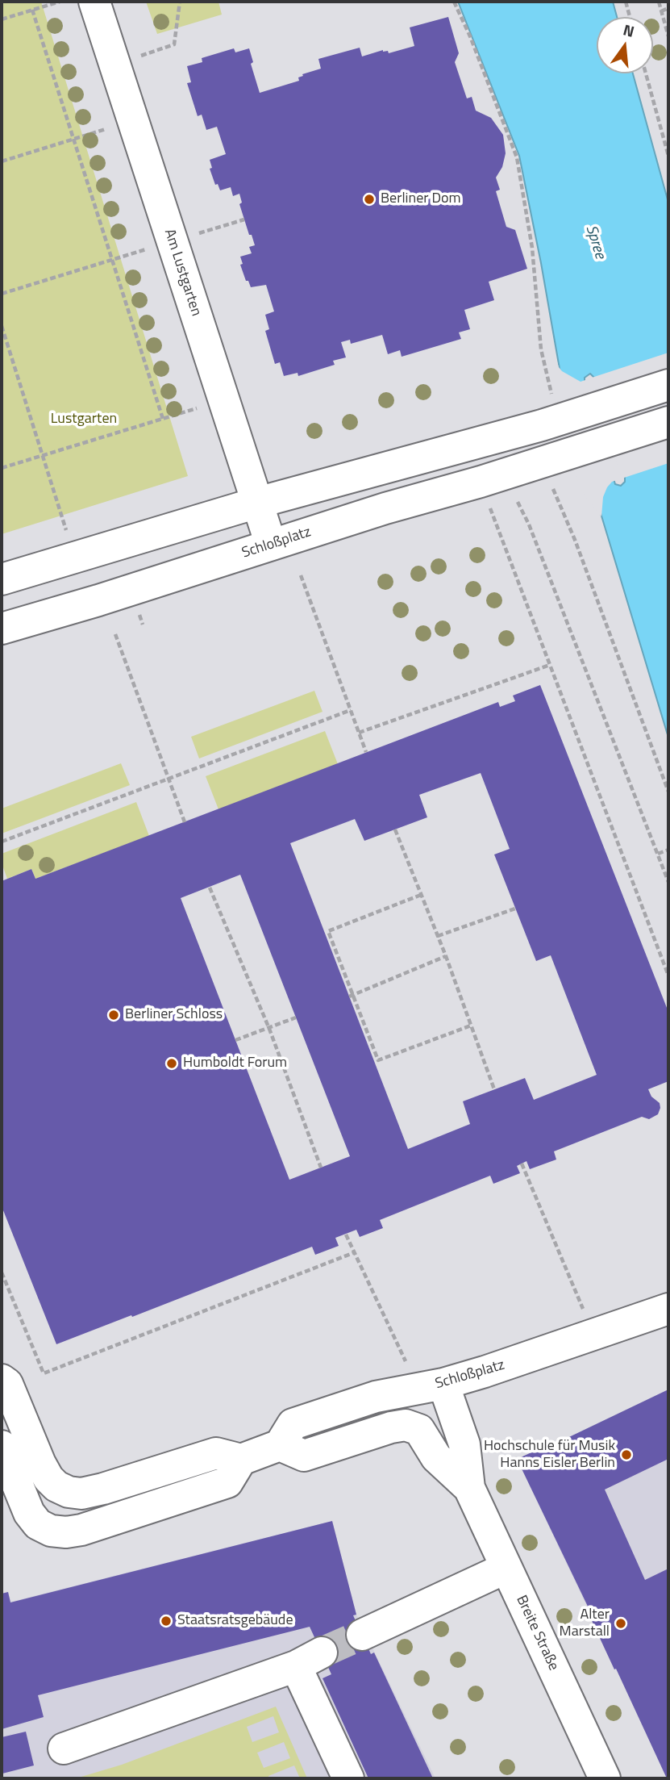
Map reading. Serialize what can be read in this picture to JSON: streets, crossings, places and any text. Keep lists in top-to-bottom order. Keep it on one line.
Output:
{"streets":{"street":["Am Lustgarten","Schloßplatz","Breite Straße"]},"crossings":[["Am Lustgarten","Schloßplatz"],["Schloßplatz","Breite Straße"]],"water":["Spree"],"parks":["Lustgarten"],"places":["Berliner Dom","Berliner Schloss","Humboldt Forum","Hochschule für Musik Hanns Eisler Berlin","Staatsratsgebäude","Alter Marstall"],"north":"top"}
